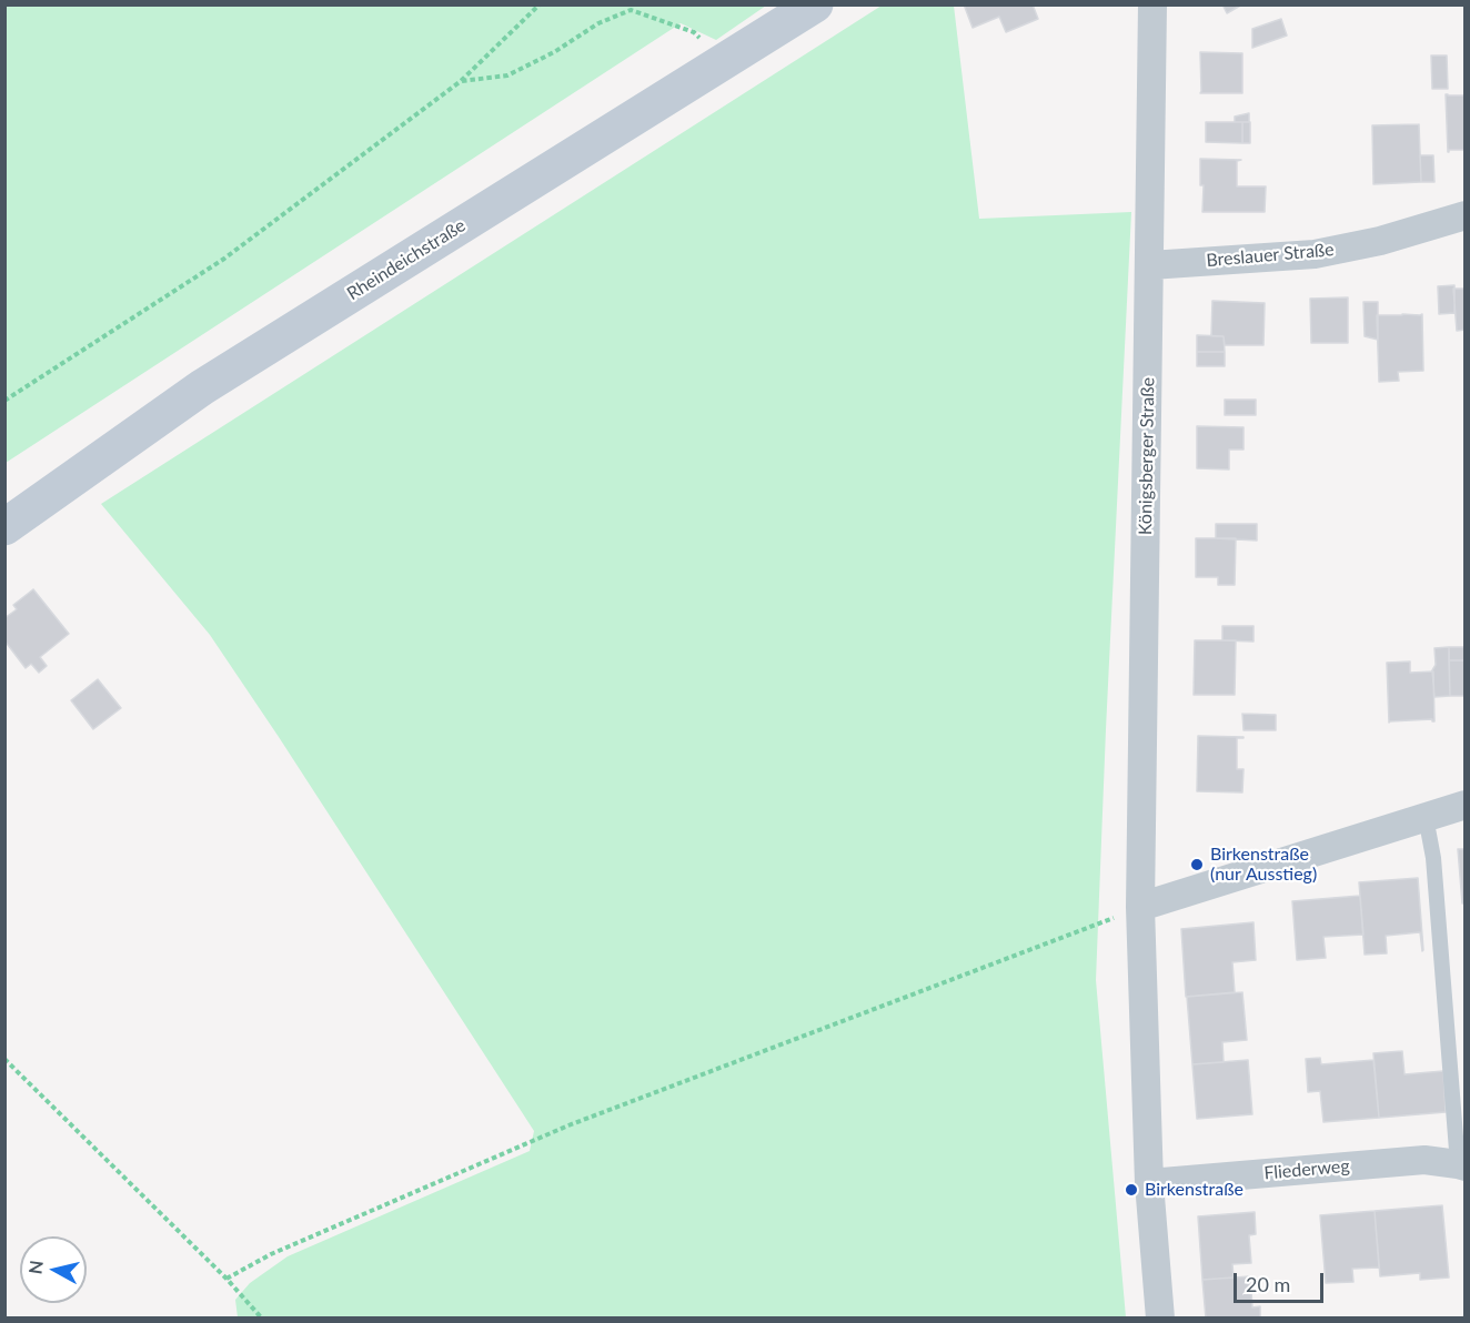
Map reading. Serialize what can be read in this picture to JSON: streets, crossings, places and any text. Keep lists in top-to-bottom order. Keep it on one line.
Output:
{"streets":{"main road":["Rheindeichstraße"],"street":["Breslauer Straße","Königsberger Straße","Fliederweg"]},"crossings":[["Breslauer Straße","Königsberger Straße"]],"places":["Birkenstraße (nur Ausstieg)","Birkenstraße"],"scale_bar":"20 m","north":"left"}
